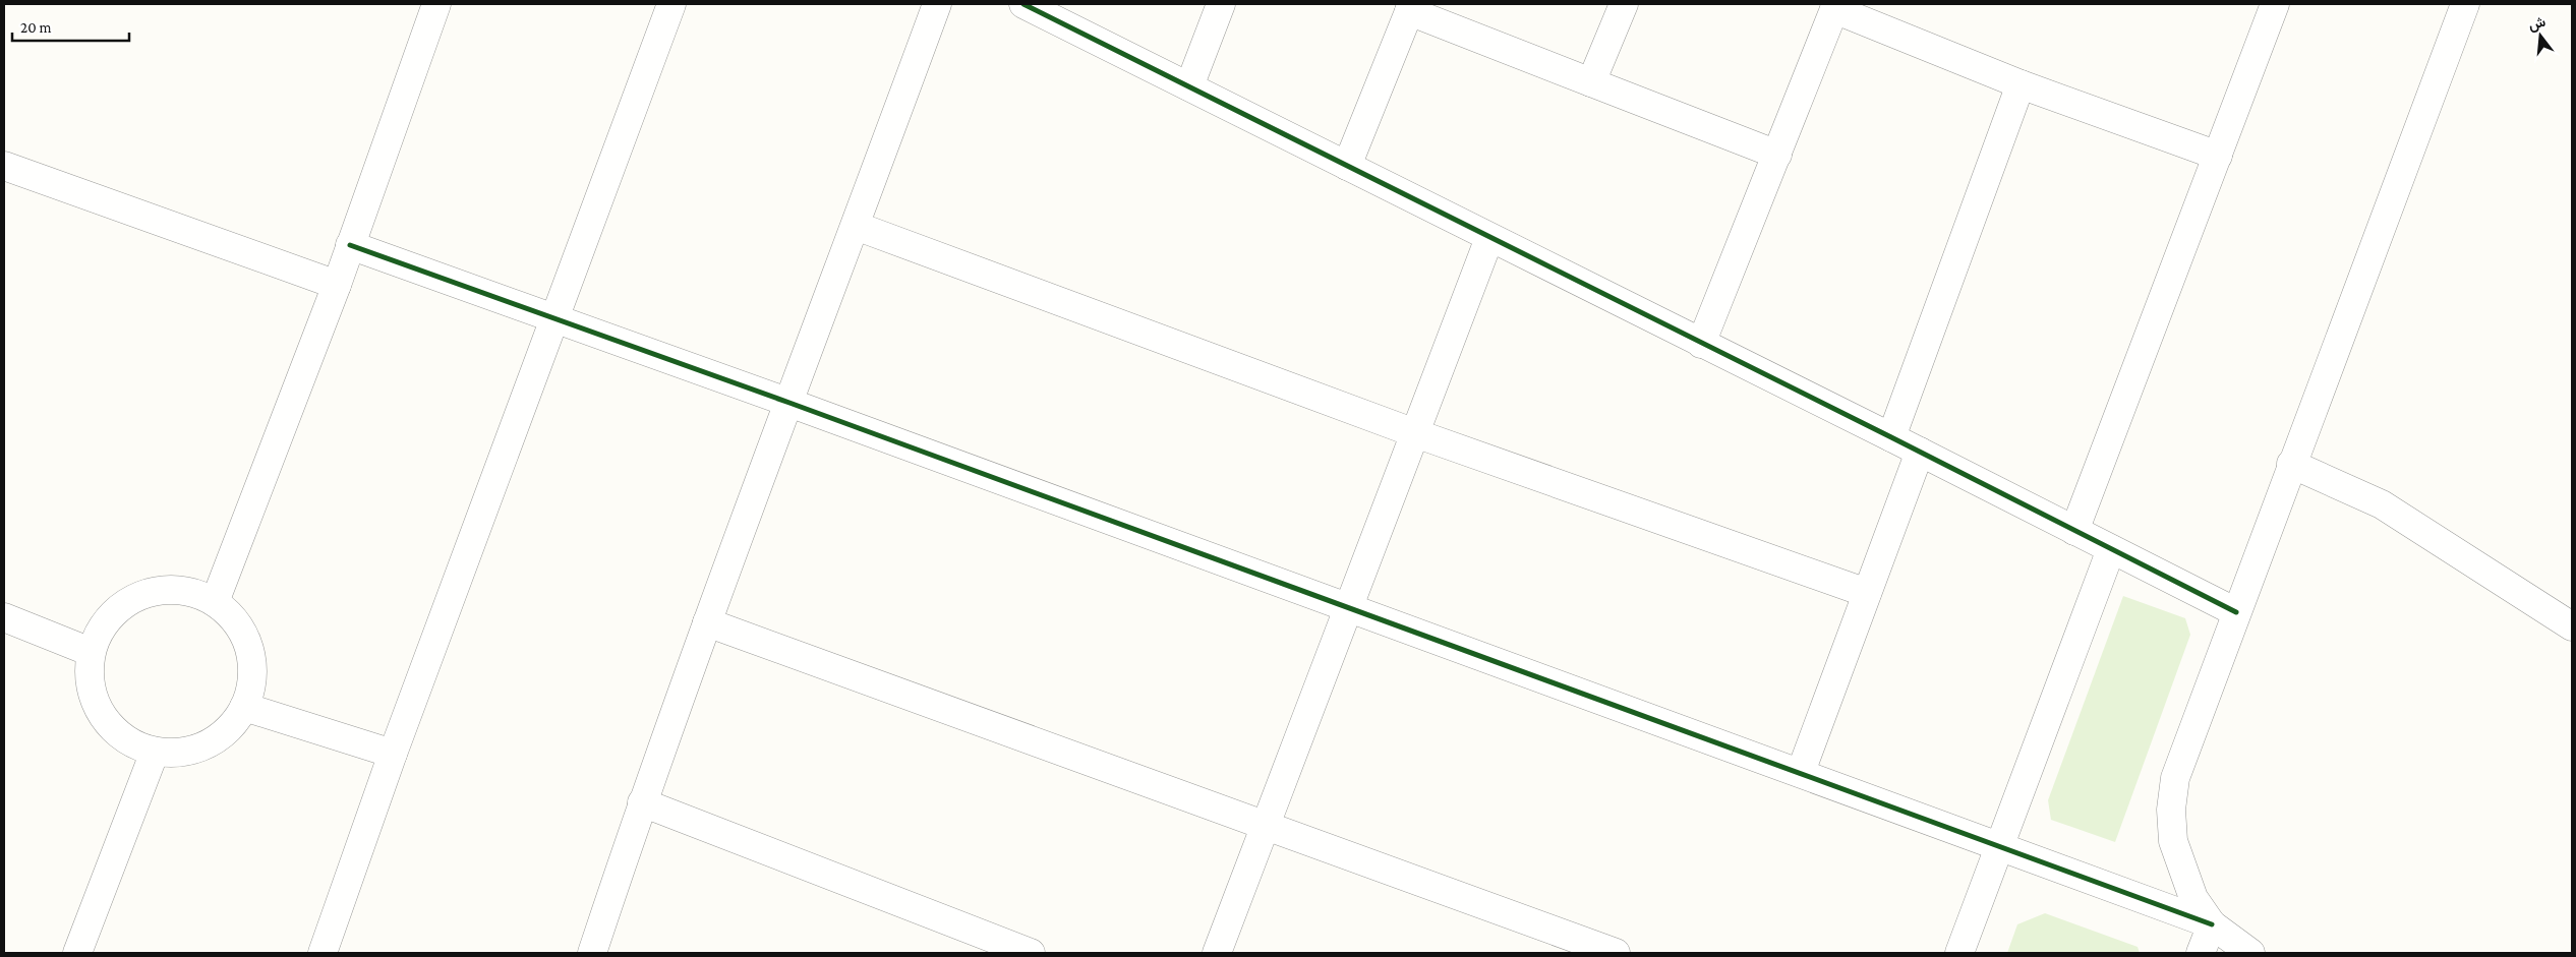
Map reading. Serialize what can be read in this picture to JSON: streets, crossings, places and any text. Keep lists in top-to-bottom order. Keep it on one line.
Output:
{"scale_bar":"20 m","north":"top"}
